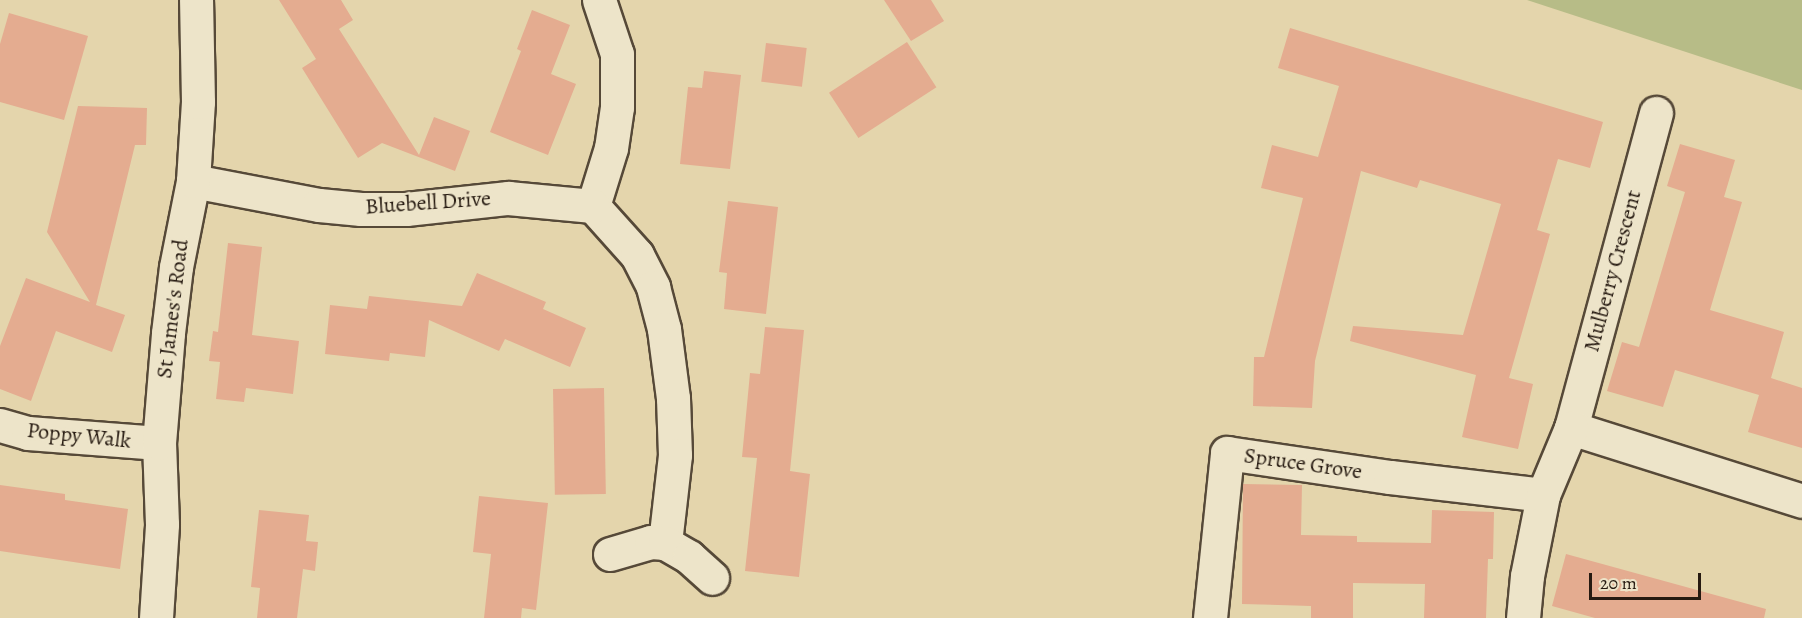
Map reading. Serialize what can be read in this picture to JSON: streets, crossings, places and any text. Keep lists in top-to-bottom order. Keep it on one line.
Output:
{"streets":{"street":["Bluebell Drive","Mulberry Crescent","St James's Road","Poppy Walk","Spruce Grove"]},"crossings":[["Bluebell Drive","St James's Road"],["Mulberry Crescent","Spruce Grove"],["St James's Road","Poppy Walk"]],"scale_bar":"20 m"}
